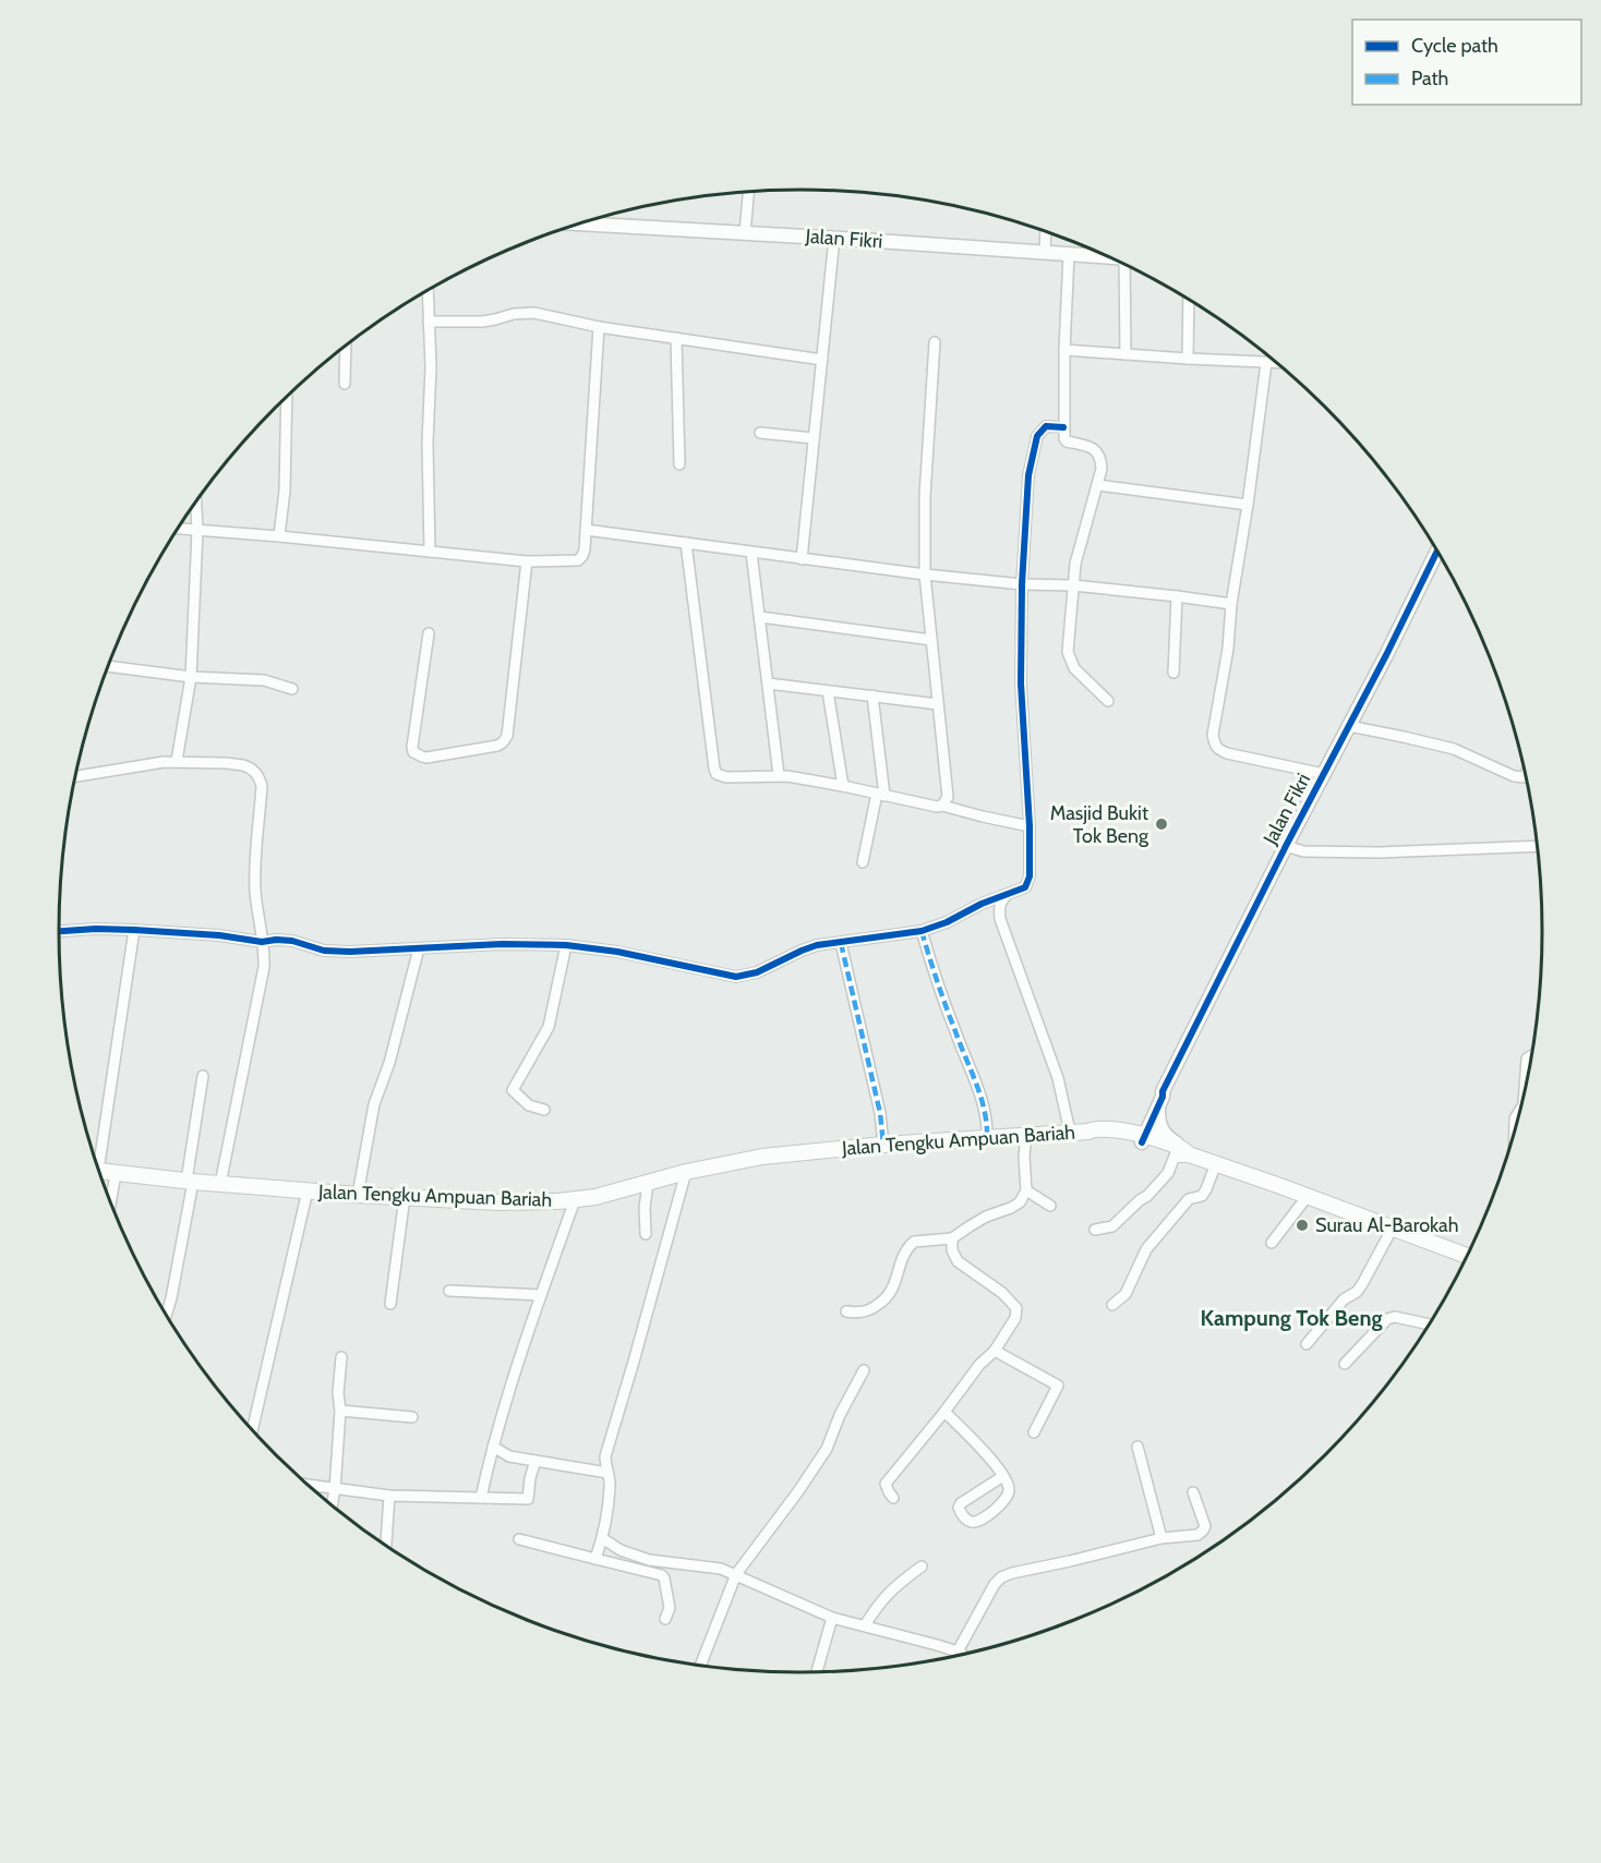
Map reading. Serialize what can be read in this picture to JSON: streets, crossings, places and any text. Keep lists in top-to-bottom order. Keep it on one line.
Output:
{"streets":{"main road":["Jalan Tengku Ampuan Bariah"],"street":["Jalan Fikri"]},"crossings":[["Jalan Fikri","Jalan Tengku Ampuan Bariah"]],"districts":["Kampung Tok Beng"],"places":["Masjid Bukit Tok Beng","Surau Al-Barokah"],"legend":["Cycle path","Path"]}
